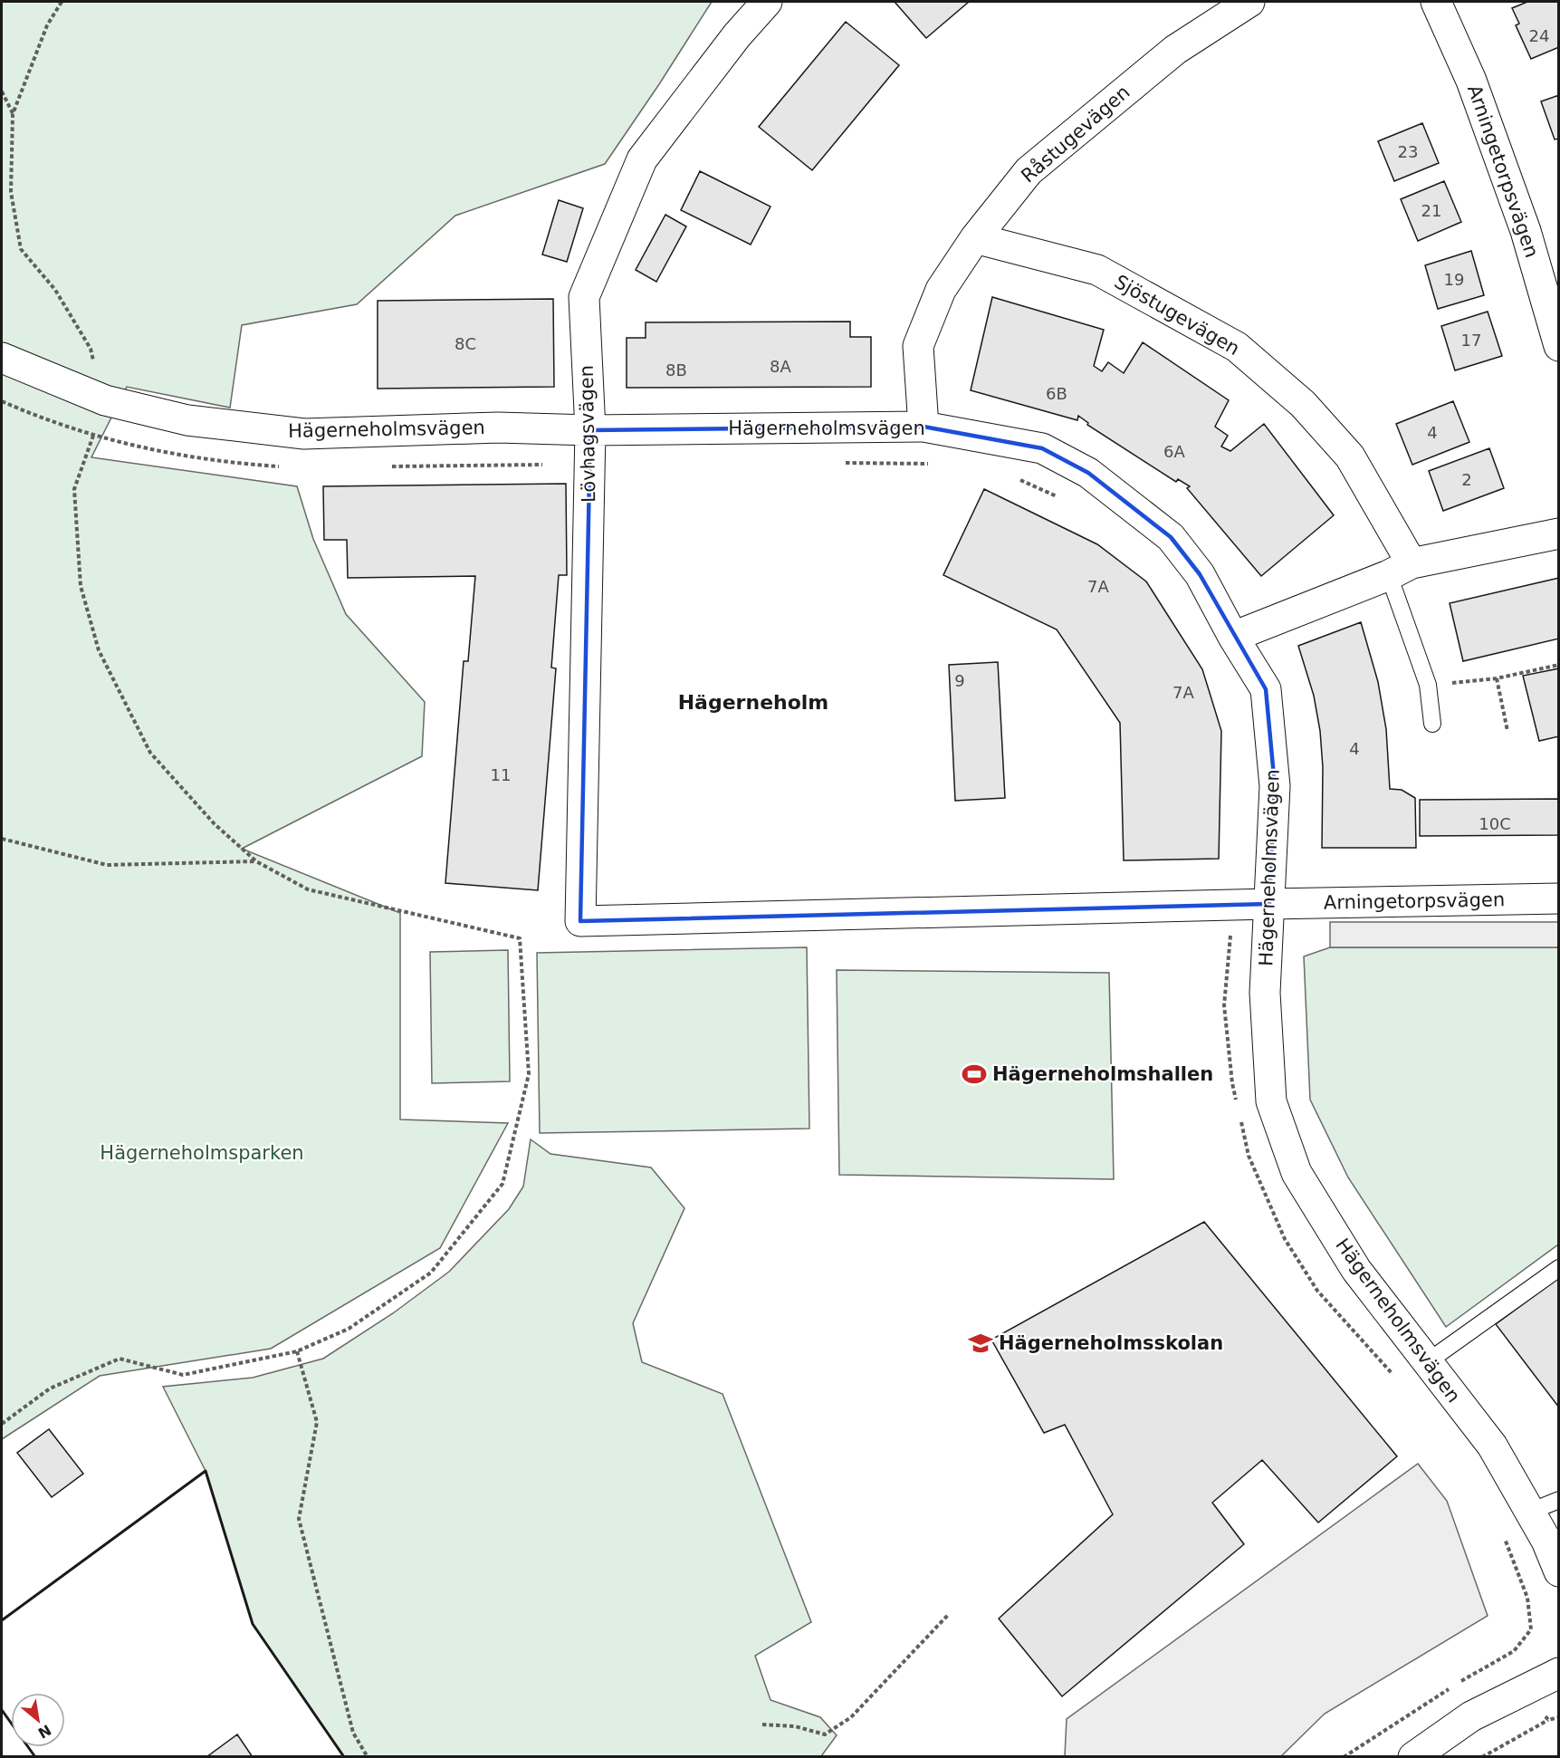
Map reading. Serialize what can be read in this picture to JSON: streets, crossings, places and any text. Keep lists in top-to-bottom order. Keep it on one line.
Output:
{"streets":{"street":["Råstugevägen","Arningetorpsvägen","Sjöstugevägen","Hägerneholmsvägen","Lövhagsvägen"]},"crossings":[["Råstugevägen","Sjöstugevägen"],["Råstugevägen","Hägerneholmsvägen"],["Arningetorpsvägen","Hägerneholmsvägen"],["Arningetorpsvägen","Lövhagsvägen"],["Hägerneholmsvägen","Lövhagsvägen"]],"districts":["Hägerneholm"],"parks":["Hägerneholmsparken"],"places":{"sports":["Hägerneholmshallen"],"school or university":["Hägerneholmsskolan"]},"house_numbers":["24","23","21","19","17","8C","8A","8B","6B","4","6A","2","7A","9","7A","4","11","10C"],"north":"bottom right"}
